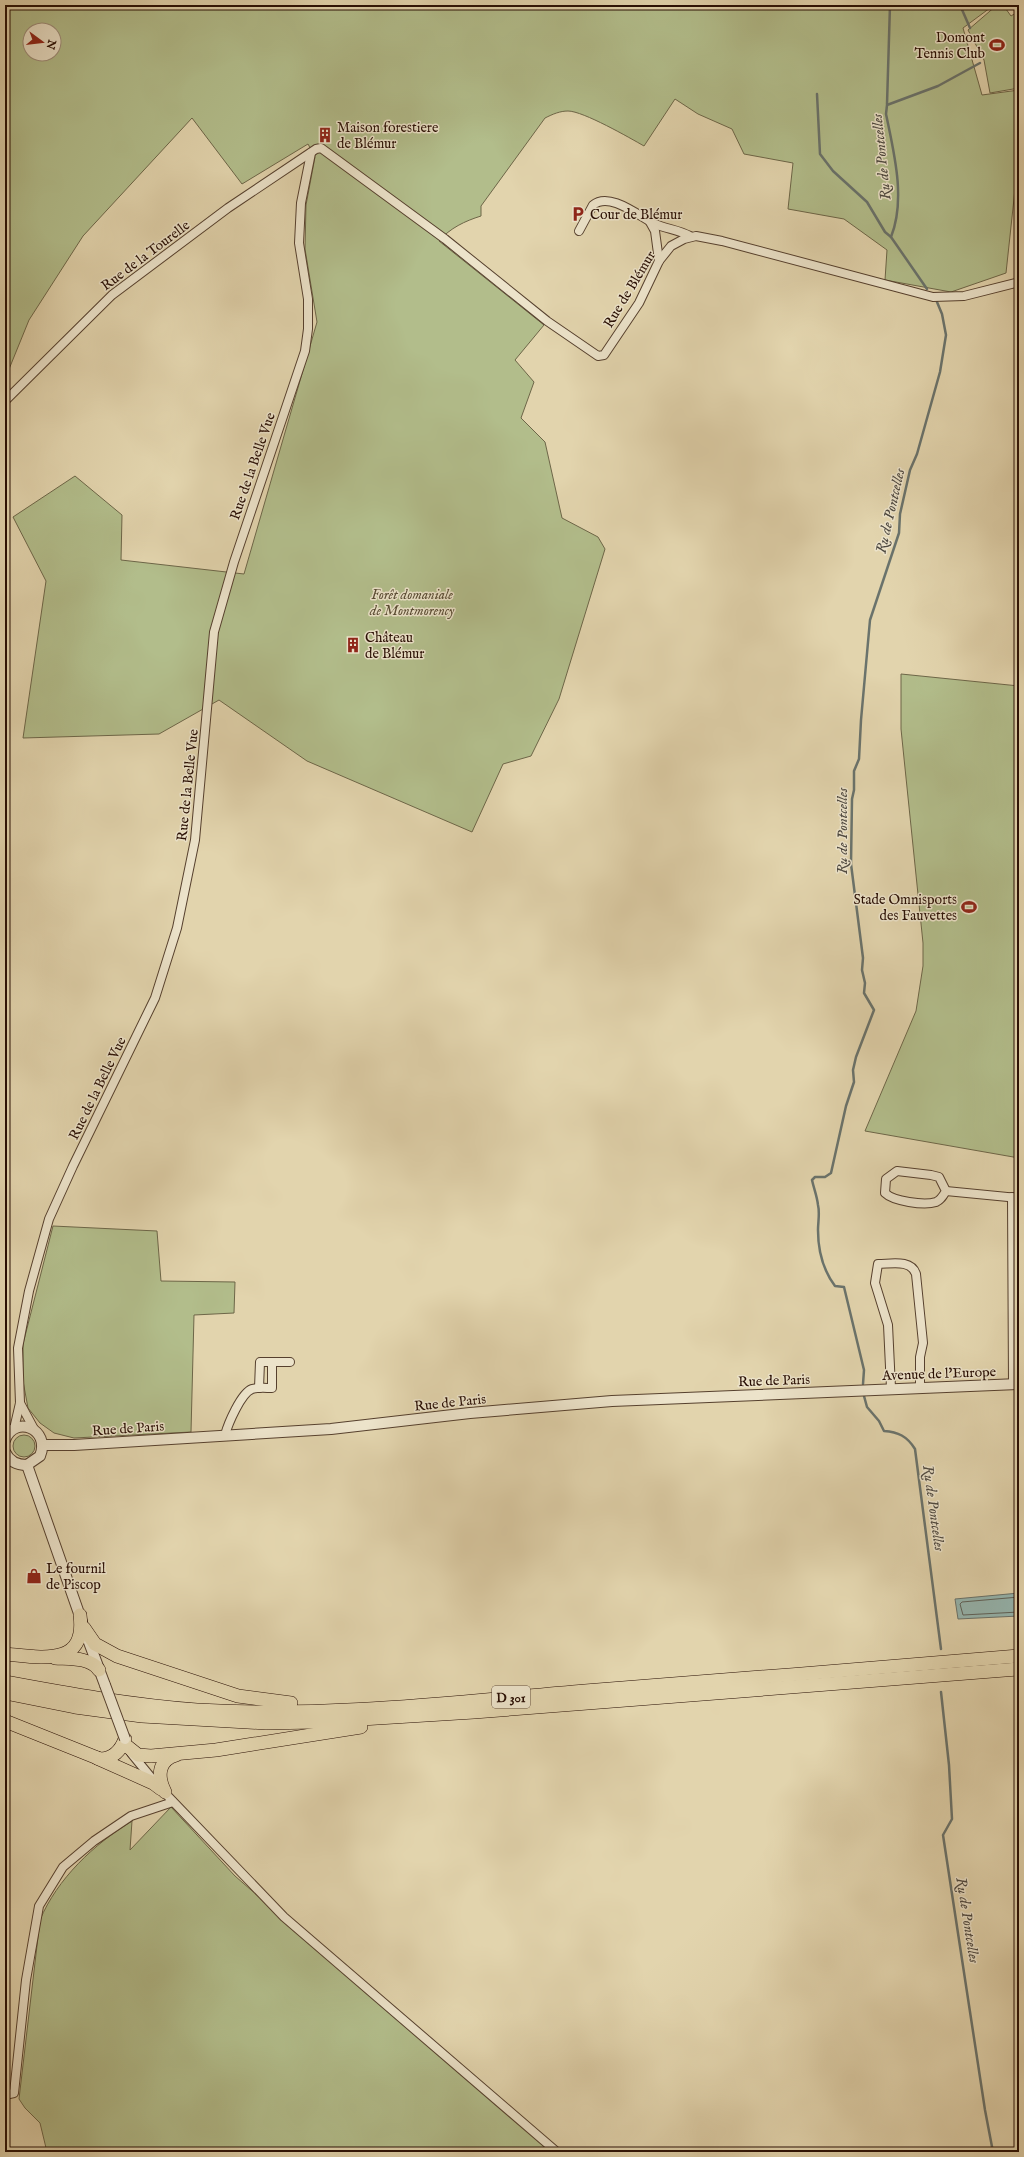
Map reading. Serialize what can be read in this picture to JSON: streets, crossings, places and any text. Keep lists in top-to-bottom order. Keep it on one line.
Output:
{"streets":{"highway":["D 301"],"street":["Rue de la Tourelle","Rue de Blémur","Rue de la Belle Vue","Avenue de l'Europe","Rue de Paris"]},"crossings":[["Rue de la Tourelle","Rue de Blémur"],["Rue de la Tourelle","Rue de la Belle Vue"],["Rue de Blémur","Rue de la Belle Vue"],["Avenue de l'Europe","Rue de Paris"]],"water":["Ru de Pontcelles"],"parks":["Forêt domaniale de Montmorency"],"places":{"sports":["Domont Tennis Club","Stade Omnisports des Fauvettes"],"building":["Maison forestiere de Blémur","Château de Blémur"],"parking":["Cour de Blémur"],"shop":["Le fournil de Piscop"]},"north":"right"}
